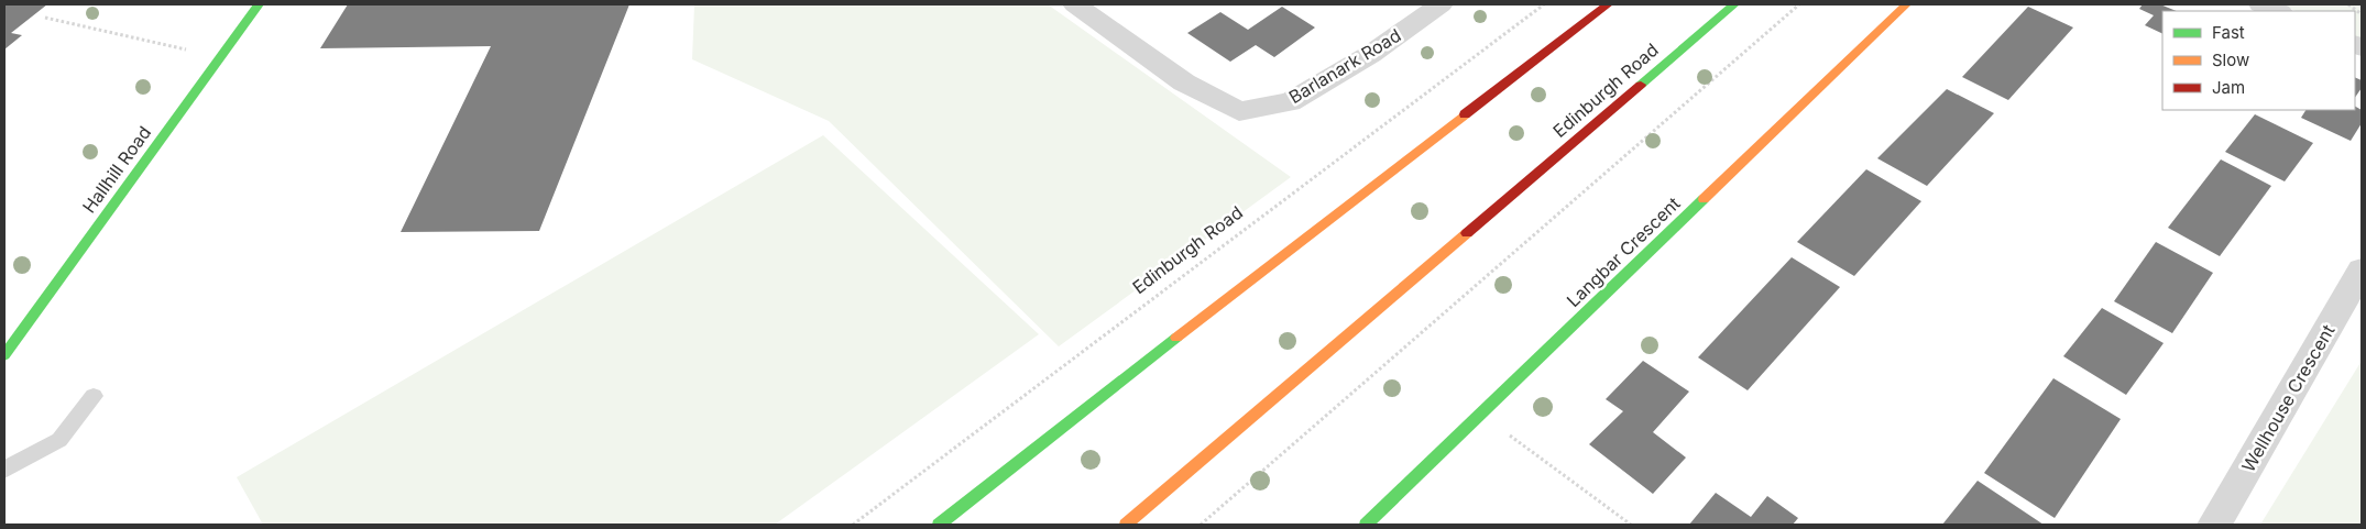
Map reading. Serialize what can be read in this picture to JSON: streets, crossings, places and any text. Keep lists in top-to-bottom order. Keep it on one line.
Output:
{"streets":{"main road":["Edinburgh Road","Hallhill Road","Langbar Crescent"],"street":["Barlanark Road","Wellhouse Crescent"]},"legend":["Fast","Slow","Jam"]}
